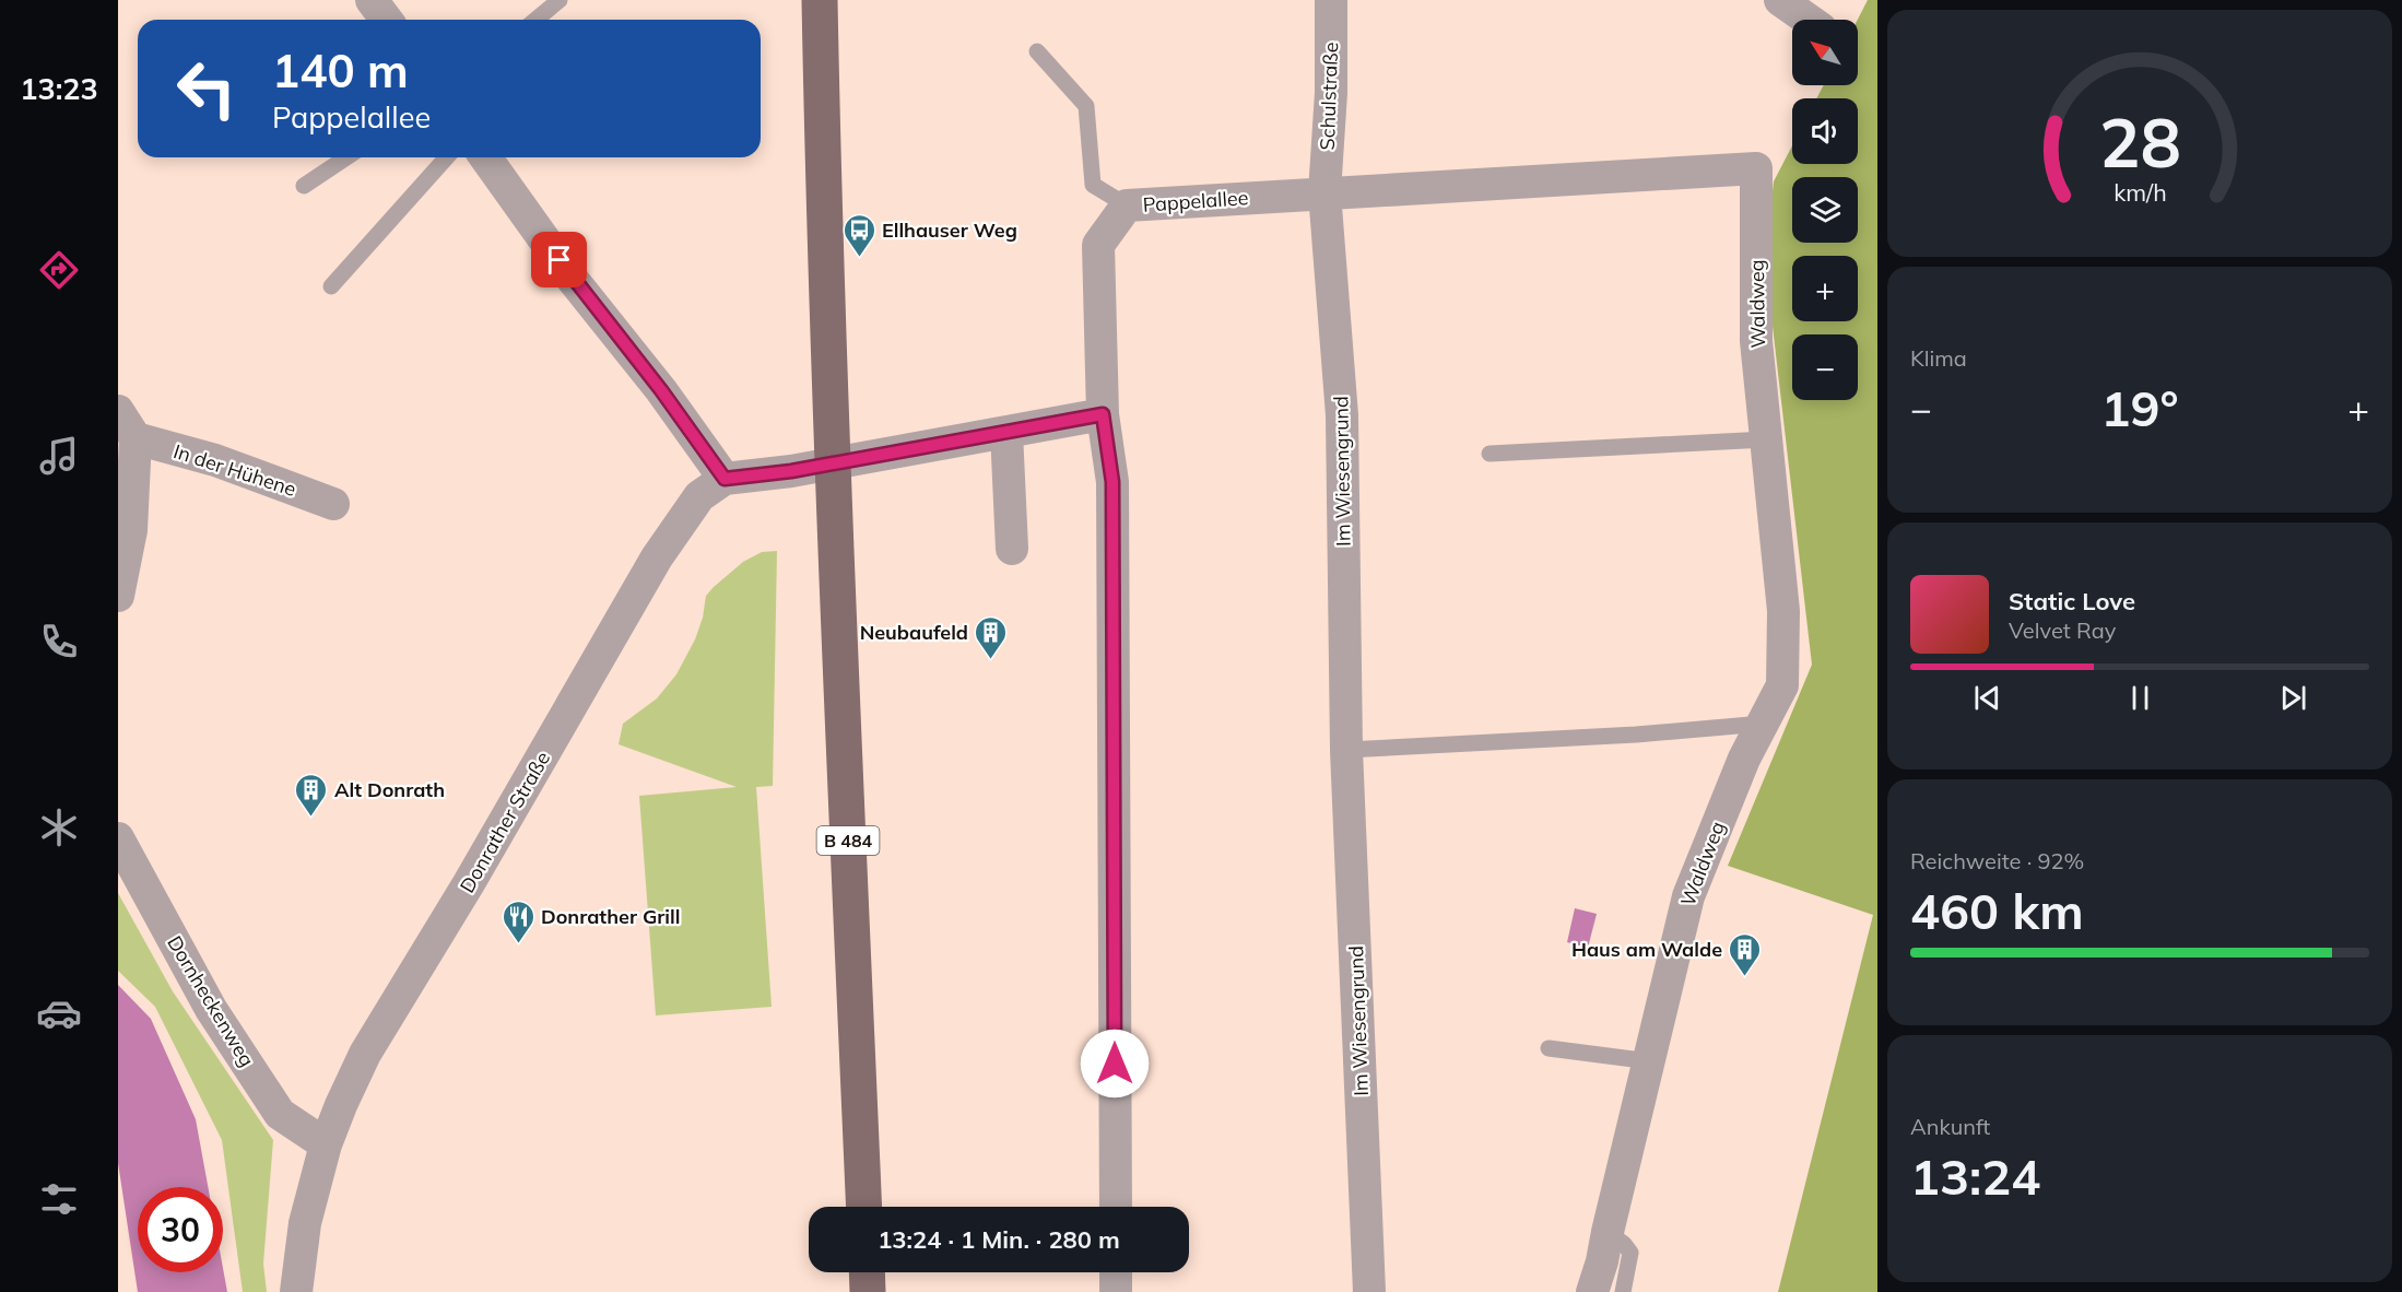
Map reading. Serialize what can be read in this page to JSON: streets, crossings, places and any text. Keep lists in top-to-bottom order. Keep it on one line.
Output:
{"streets":{"main road":["B 484"],"street":["Schulstraße","Pappelallee","Waldweg","In der Hühene","Im Wiesengrund","Donrather Straße","Dornheckenweg"]},"crossings":[["Schulstraße","Pappelallee"],["Schulstraße","Im Wiesengrund"],["Pappelallee","Waldweg"],["Pappelallee","Im Wiesengrund"],["Donrather Straße","B 484"],["Donrather Straße","Dornheckenweg"]],"places":{"bus stop":["Ellhauser Weg"],"building":["Neubaufeld","Alt Donrath","Haus am Walde"],"restaurant":["Donrather Grill"]},"north":"top left","page":{"tabs":"13:23","map_buttons":["+","−"],"turn":["140 m","Pappelallee"],"tile":["Klima",["Reichweite · 92%","460 km"],["Ankunft","13:24"]],"heat":["−","19°","+"],"song":["Static Love","Velvet Ray"],"limit":"30","trip":"13:24 · 1 Min. · 280 m","gauge":["28","km/h"]}}
